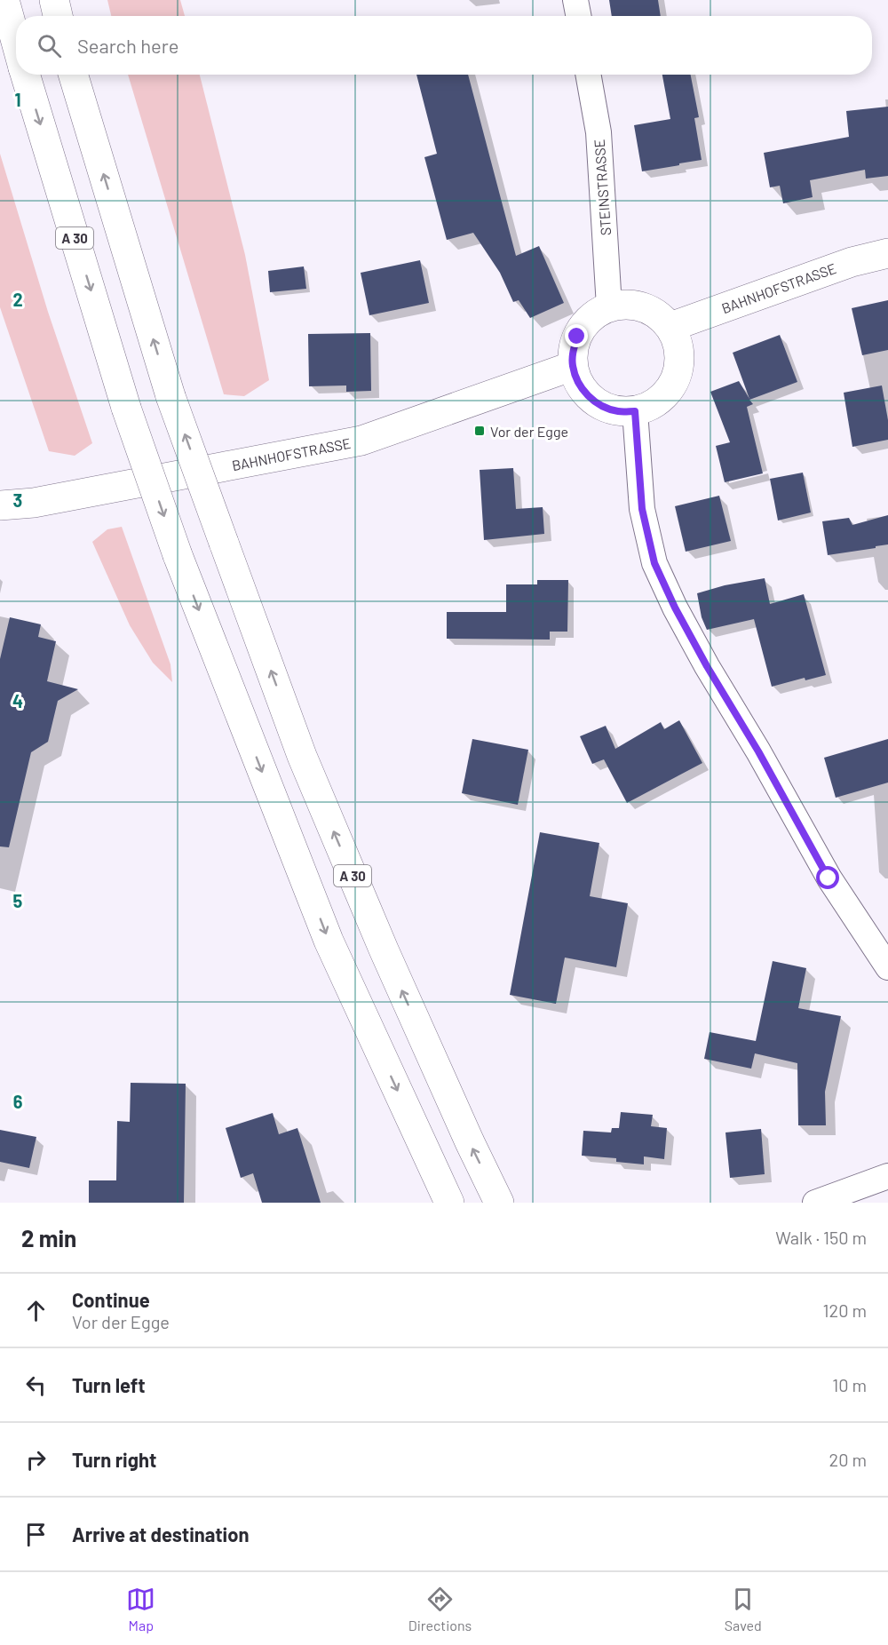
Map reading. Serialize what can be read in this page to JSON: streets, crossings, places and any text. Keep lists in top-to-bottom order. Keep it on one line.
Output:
{"streets":{"main road":["A 30","BAHNHOFSTRASSE"],"street":["STEINSTRASSE"]},"crossings":[["STEINSTRASSE","BAHNHOFSTRASSE"]],"places":{"transit":["Vor der Egge"]},"page":{"search":"Search here","heading":["2 min","Walk · 150 m"],"list":[["Continue","Vor der Egge","120 m"],["Turn left","10 m"],["Turn right","20 m"],"Arrive at destination"],"nav":["Map","Directions","Saved"]},"grid":{"rows":["1","2","3","4","5","6"]}}
